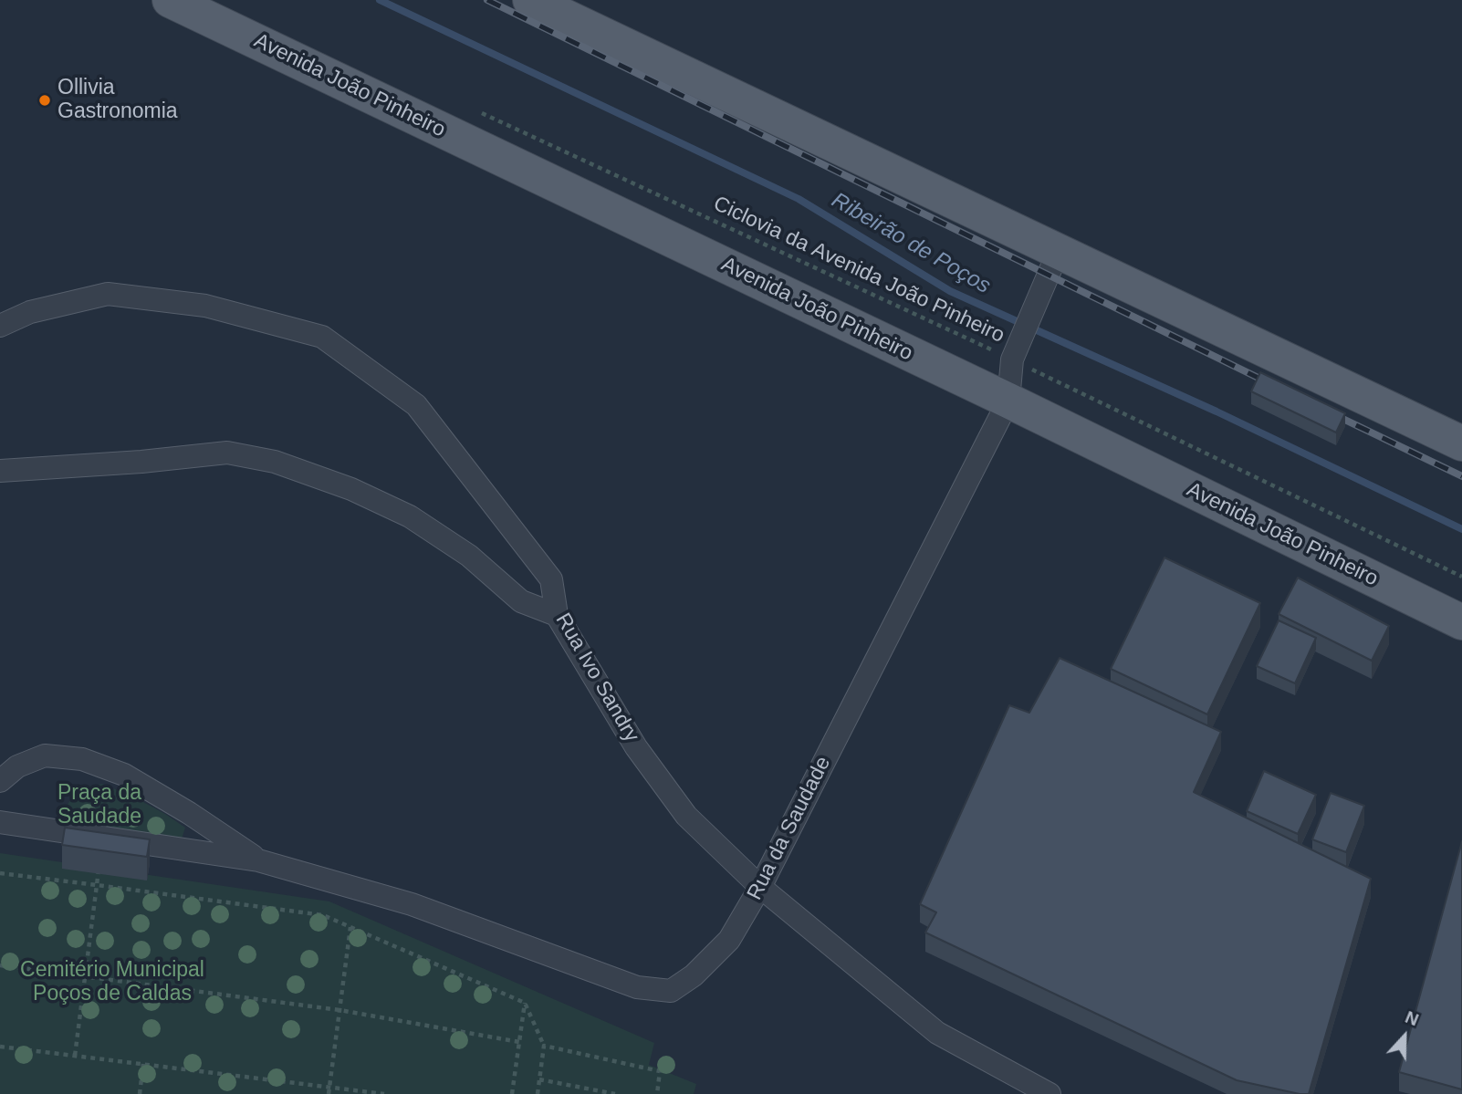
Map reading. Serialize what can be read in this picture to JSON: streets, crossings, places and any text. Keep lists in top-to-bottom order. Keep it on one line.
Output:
{"streets":{"main road":["Avenida João Pinheiro"],"street":["Rua Ivo Sandry","Rua da Saudade"],"path":["Ciclovia da Avenida João Pinheiro"]},"crossings":[["Avenida João Pinheiro","Rua da Saudade"],["Ciclovia da Avenida João Pinheiro","Rua da Saudade"],["Rua Ivo Sandry","Rua da Saudade"]],"water":["Ribeirão de Poços"],"parks":["Praça da Saudade","Cemitério Municipal Poços de Caldas"],"places":["Ollivia Gastronomia"],"north":"top"}
